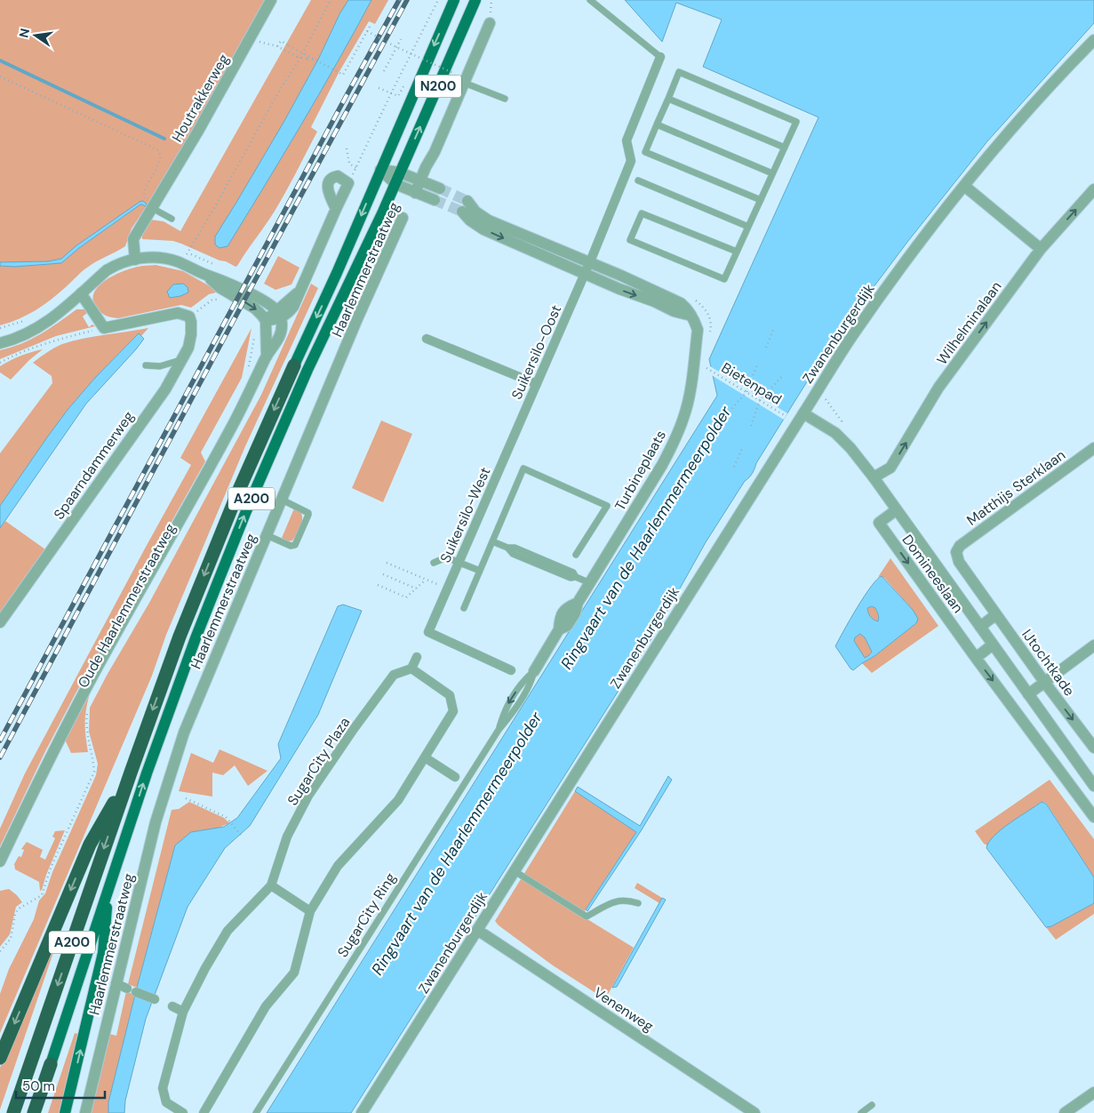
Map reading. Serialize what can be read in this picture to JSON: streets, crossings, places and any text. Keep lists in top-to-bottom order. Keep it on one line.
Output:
{"streets":{"highway":["A200"],"main road":["N200"],"street":["Houtrakkerweg","Haarlemmerstraatweg","Wilhelminalaan","Zwanenburgerdijk","Suikersilo-Oost","Spaarndammerweg","Turbineplaats","Matthijs Sterklaan","Suikersilo-West","Domineeslaan","Oude Haarlemmerstraatweg","IJtochtkade","SugarCity Plaza","Venenweg"],"lane":["SugarCity Ring"],"path":["Bietenpad"]},"crossings":[["N200","A200"],["Wilhelminalaan","Domineeslaan"],["Zwanenburgerdijk","Domineeslaan"],["Zwanenburgerdijk","Venenweg"],["Suikersilo-Oost","Suikersilo-West"],["Turbineplaats","SugarCity Ring"],["Matthijs Sterklaan","IJtochtkade"]],"one_way":["Wilhelminalaan"],"water":["Ringvaart van de Haarlemmermeerpolder"],"scale_bar":"50 m","north":"left"}
